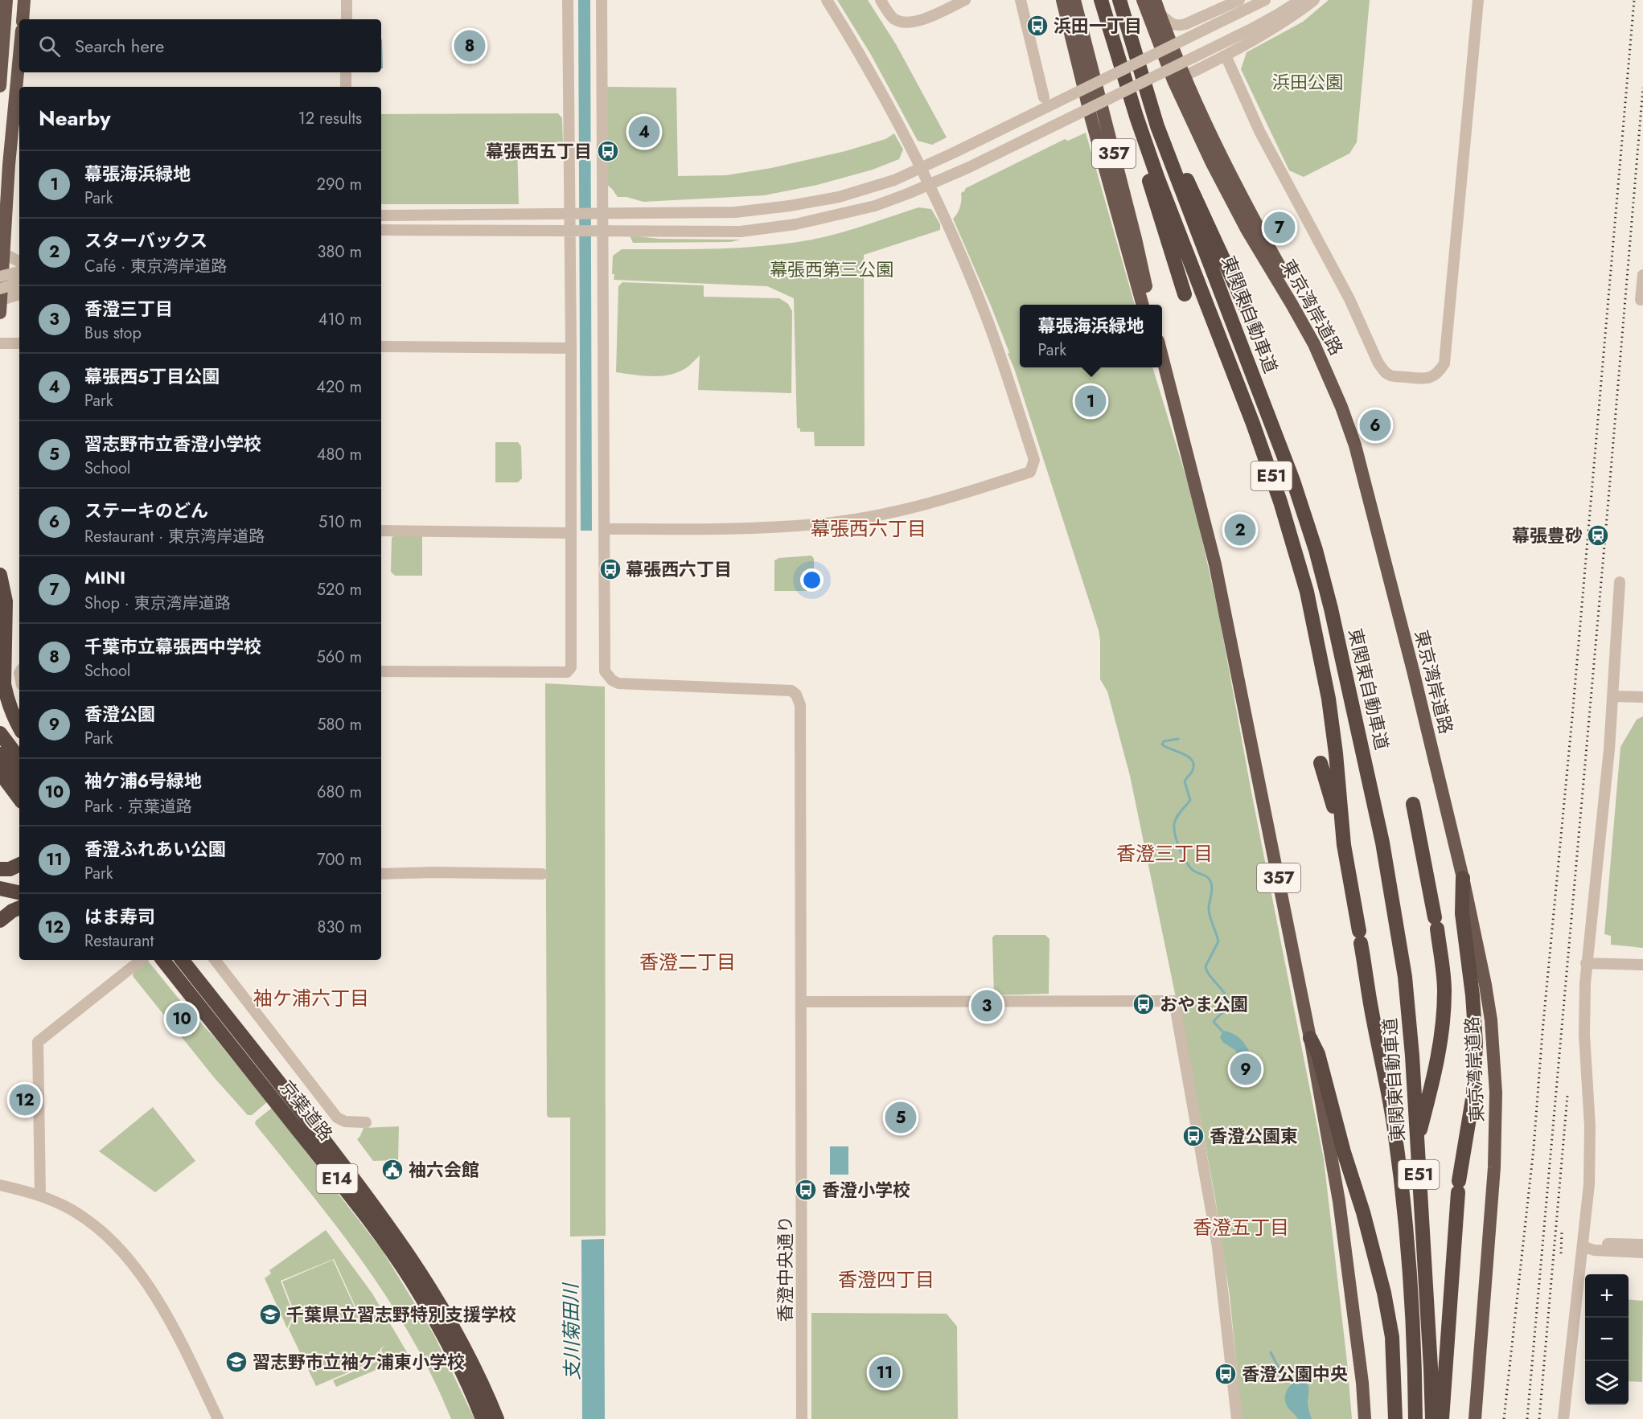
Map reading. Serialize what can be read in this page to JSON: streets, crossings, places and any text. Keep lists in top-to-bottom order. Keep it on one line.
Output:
{"streets":{"highway":["357","東京湾岸道路","東関東自動車道","E51","京葉道路","E14"],"street":["香澄中央通り"]},"districts":["幕張西六丁目","香澄三丁目","香澄二丁目","袖ケ浦六丁目","香澄五丁目","香澄四丁目"],"water":["支川菊田川"],"parks":["浜田公園","幕張西第三公園"],"places":{"bus stop":["浜田一丁目","幕張西五丁目","幕張西六丁目","おやま公園","香澄公園東","香澄小学校","香澄公園中央"],"station":["幕張豊砂"],"public building":["袖六会館"],"school or university":["千葉県立習志野特別支援学校","習志野市立袖ケ浦東小学校"]},"page":{"search":"Search here","pins":["8","4","7","1","6","2","3","10","9","12","5","11"],"heading":["Nearby","12 results"],"list":[{"mark":"1","name":"幕張海浜緑地","note":"Park","value":"290 m"},{"mark":"2","name":"スターバックス","note":"Café · 東京湾岸道路","value":"380 m"},{"mark":"3","name":"香澄三丁目","note":"Bus stop","value":"410 m"},{"mark":"4","name":"幕張西5丁目公園","note":"Park","value":"420 m"},{"mark":"5","name":"習志野市立香澄小学校","note":"School","value":"480 m"},{"mark":"6","name":"ステーキのどん","note":"Restaurant · 東京湾岸道路","value":"510 m"},{"mark":"7","name":"MINI","note":"Shop · 東京湾岸道路","value":"520 m"},{"mark":"8","name":"千葉市立幕張西中学校","note":"School","value":"560 m"},{"mark":"9","name":"香澄公園","note":"Park","value":"580 m"},{"mark":"10","name":"袖ケ浦６号緑地","note":"Park · 京葉道路","value":"680 m"},{"mark":"11","name":"香澄ふれあい公園","note":"Park","value":"700 m"},{"mark":"12","name":"はま寿司","note":"Restaurant","value":"830 m"}],"popup":["幕張海浜緑地","Park"],"map_buttons":["+","−"]}}
